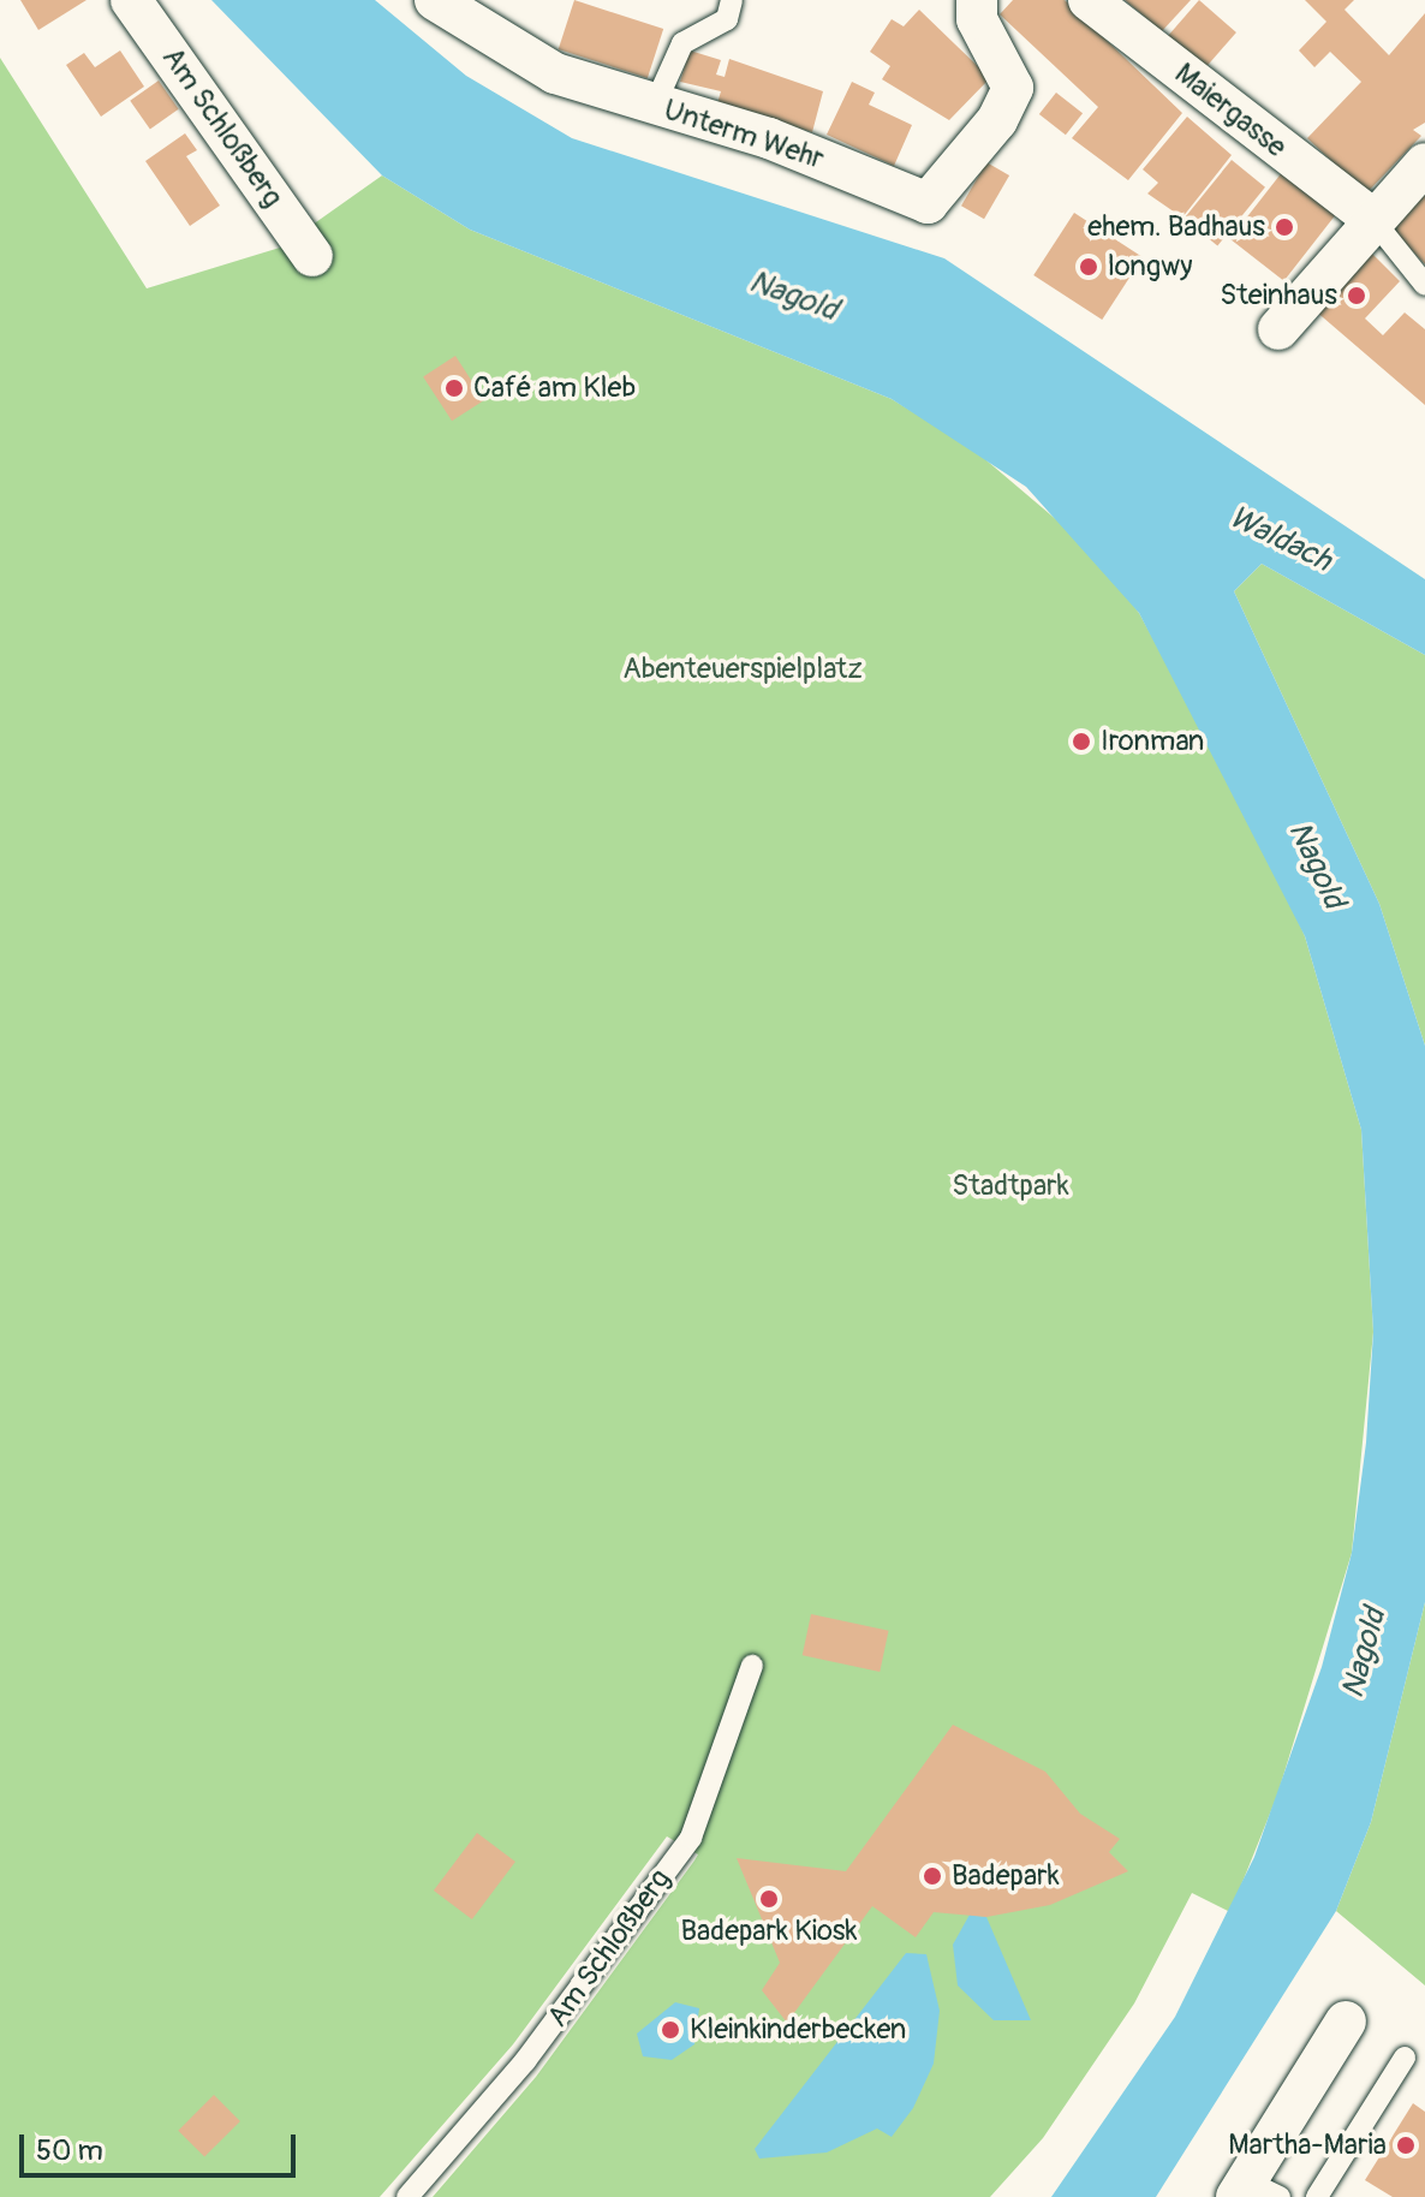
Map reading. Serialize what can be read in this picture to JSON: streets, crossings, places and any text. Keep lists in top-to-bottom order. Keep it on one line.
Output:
{"streets":{"street":["Maiergasse","Am Schloßberg","Unterm Wehr"]},"water":["Nagold","Waldach"],"parks":["Abenteuerspielplatz","Stadtpark"],"places":["ehem. Badhaus","longwy","Steinhaus","Café am Kleb","Ironman","Badepark","Badepark Kiosk","Kleinkinderbecken","Martha-Maria"],"scale_bar":"50 m"}
